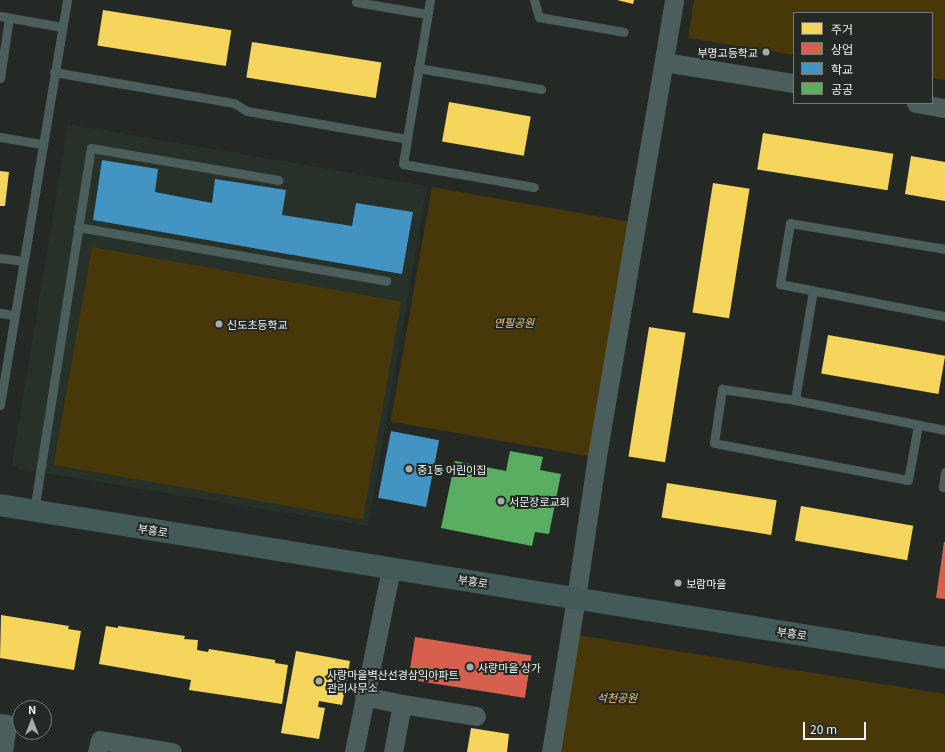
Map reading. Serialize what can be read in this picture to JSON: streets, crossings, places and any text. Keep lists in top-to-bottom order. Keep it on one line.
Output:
{"streets":{"street":["부흥로"]},"parks":["연필공원","석천공원"],"places":["부명고등학교","신도초등학교","중1동 어린이집","서문장로교회","보람마을","사랑마을 상가","사랑마을벽산선경삼익아파트 관리사무소"],"legend":["주거","상업","학교","공공"],"scale_bar":"20 m","north":"top"}
